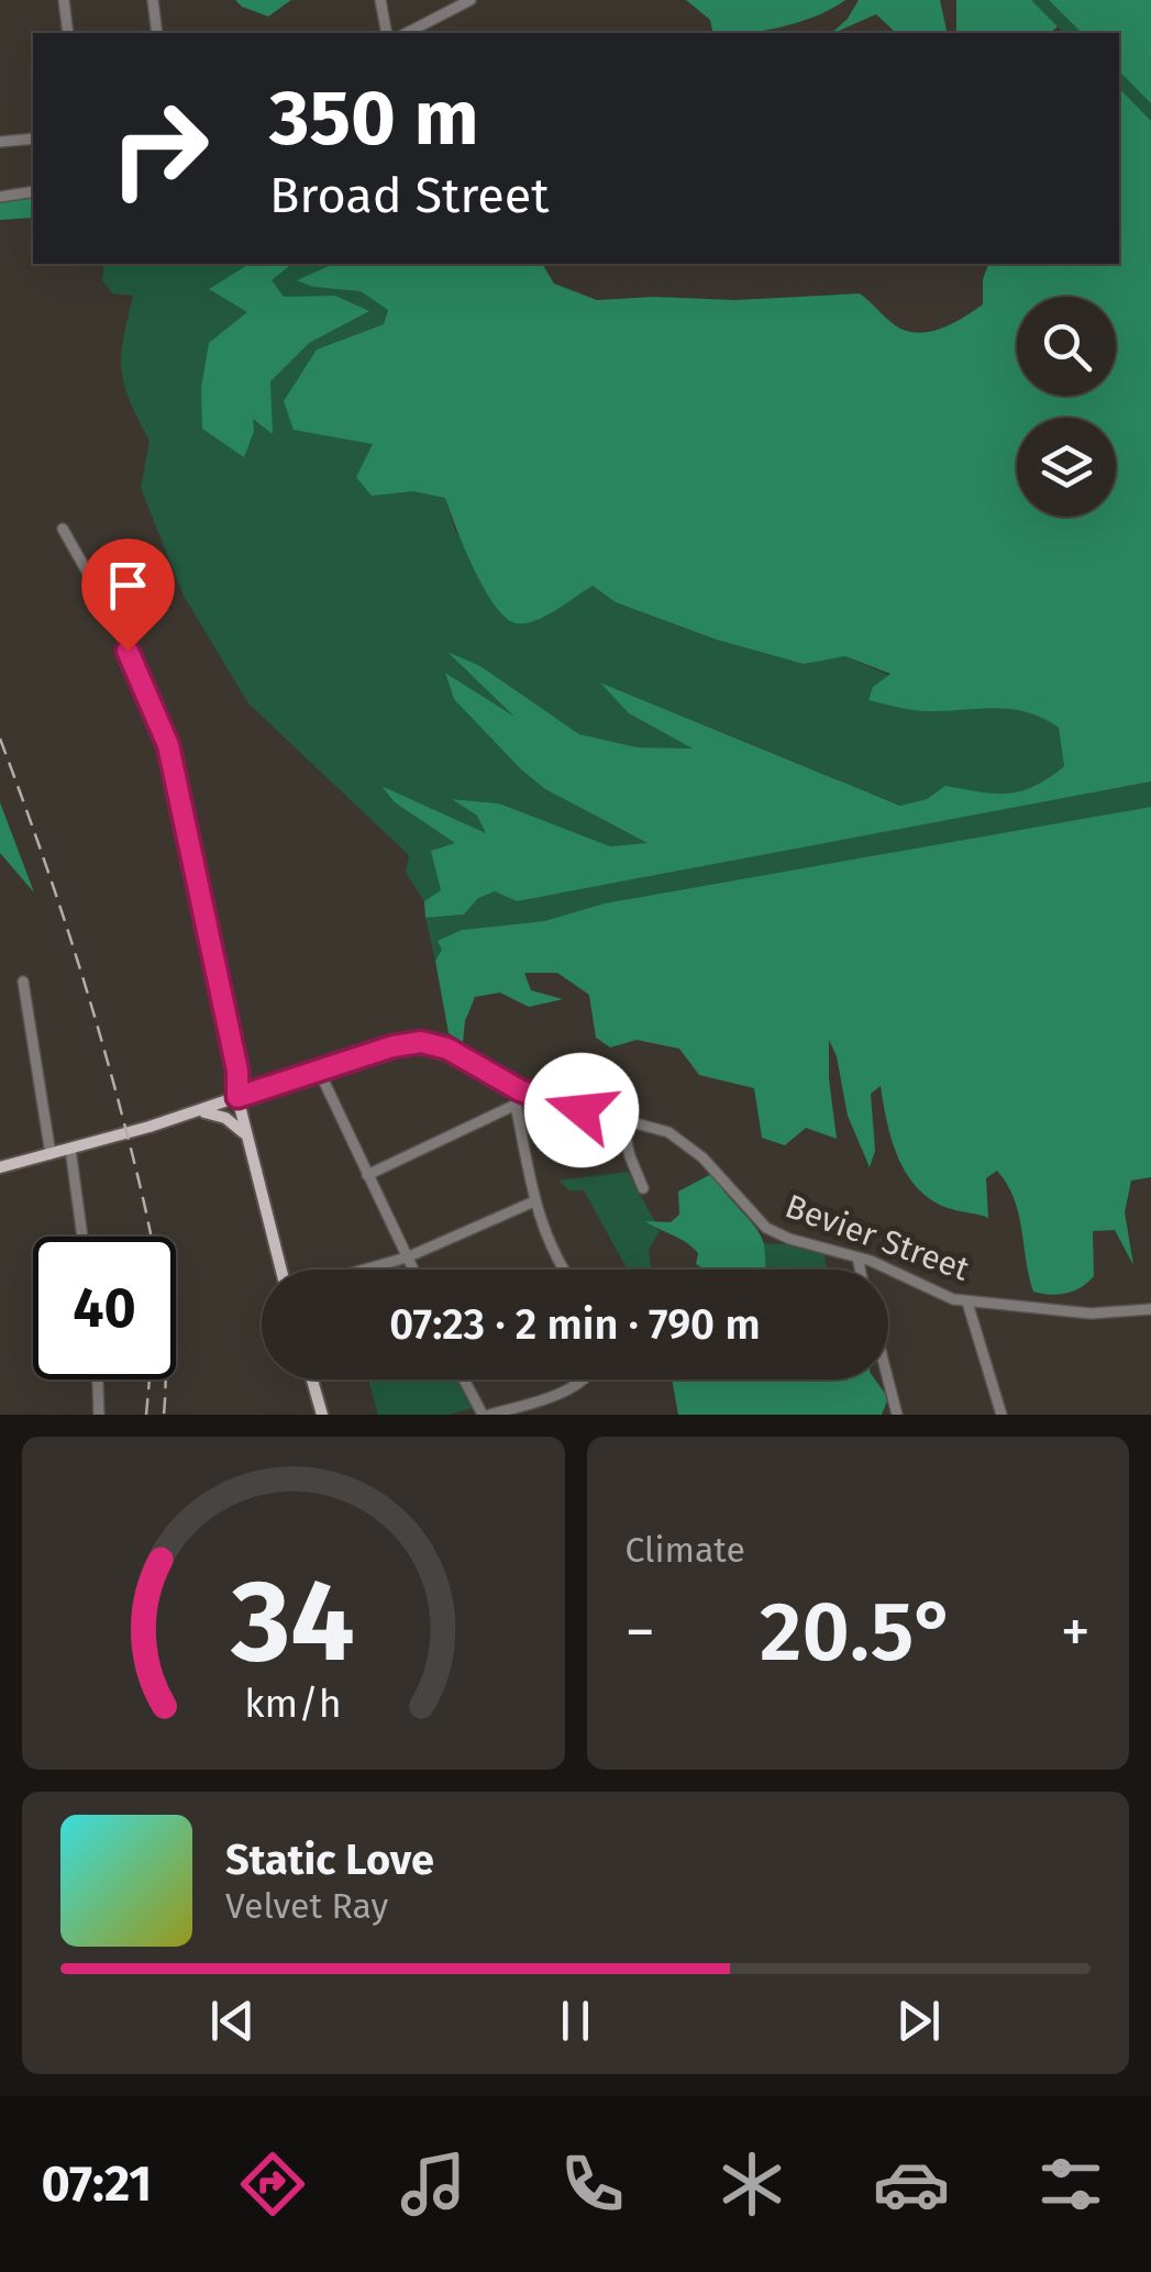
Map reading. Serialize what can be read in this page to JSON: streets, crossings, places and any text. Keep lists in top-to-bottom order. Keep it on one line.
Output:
{"streets":{"main road":["Bevier Street"]},"page":{"turn":["350 m","Broad Street"],"limit":"40","trip":"07:23 · 2 min · 790 m","tile":"Climate","heat":["−","20.5°","+"],"song":["Static Love","Velvet Ray"],"tabs":"07:21","gauge":["34","km/h"]}}
